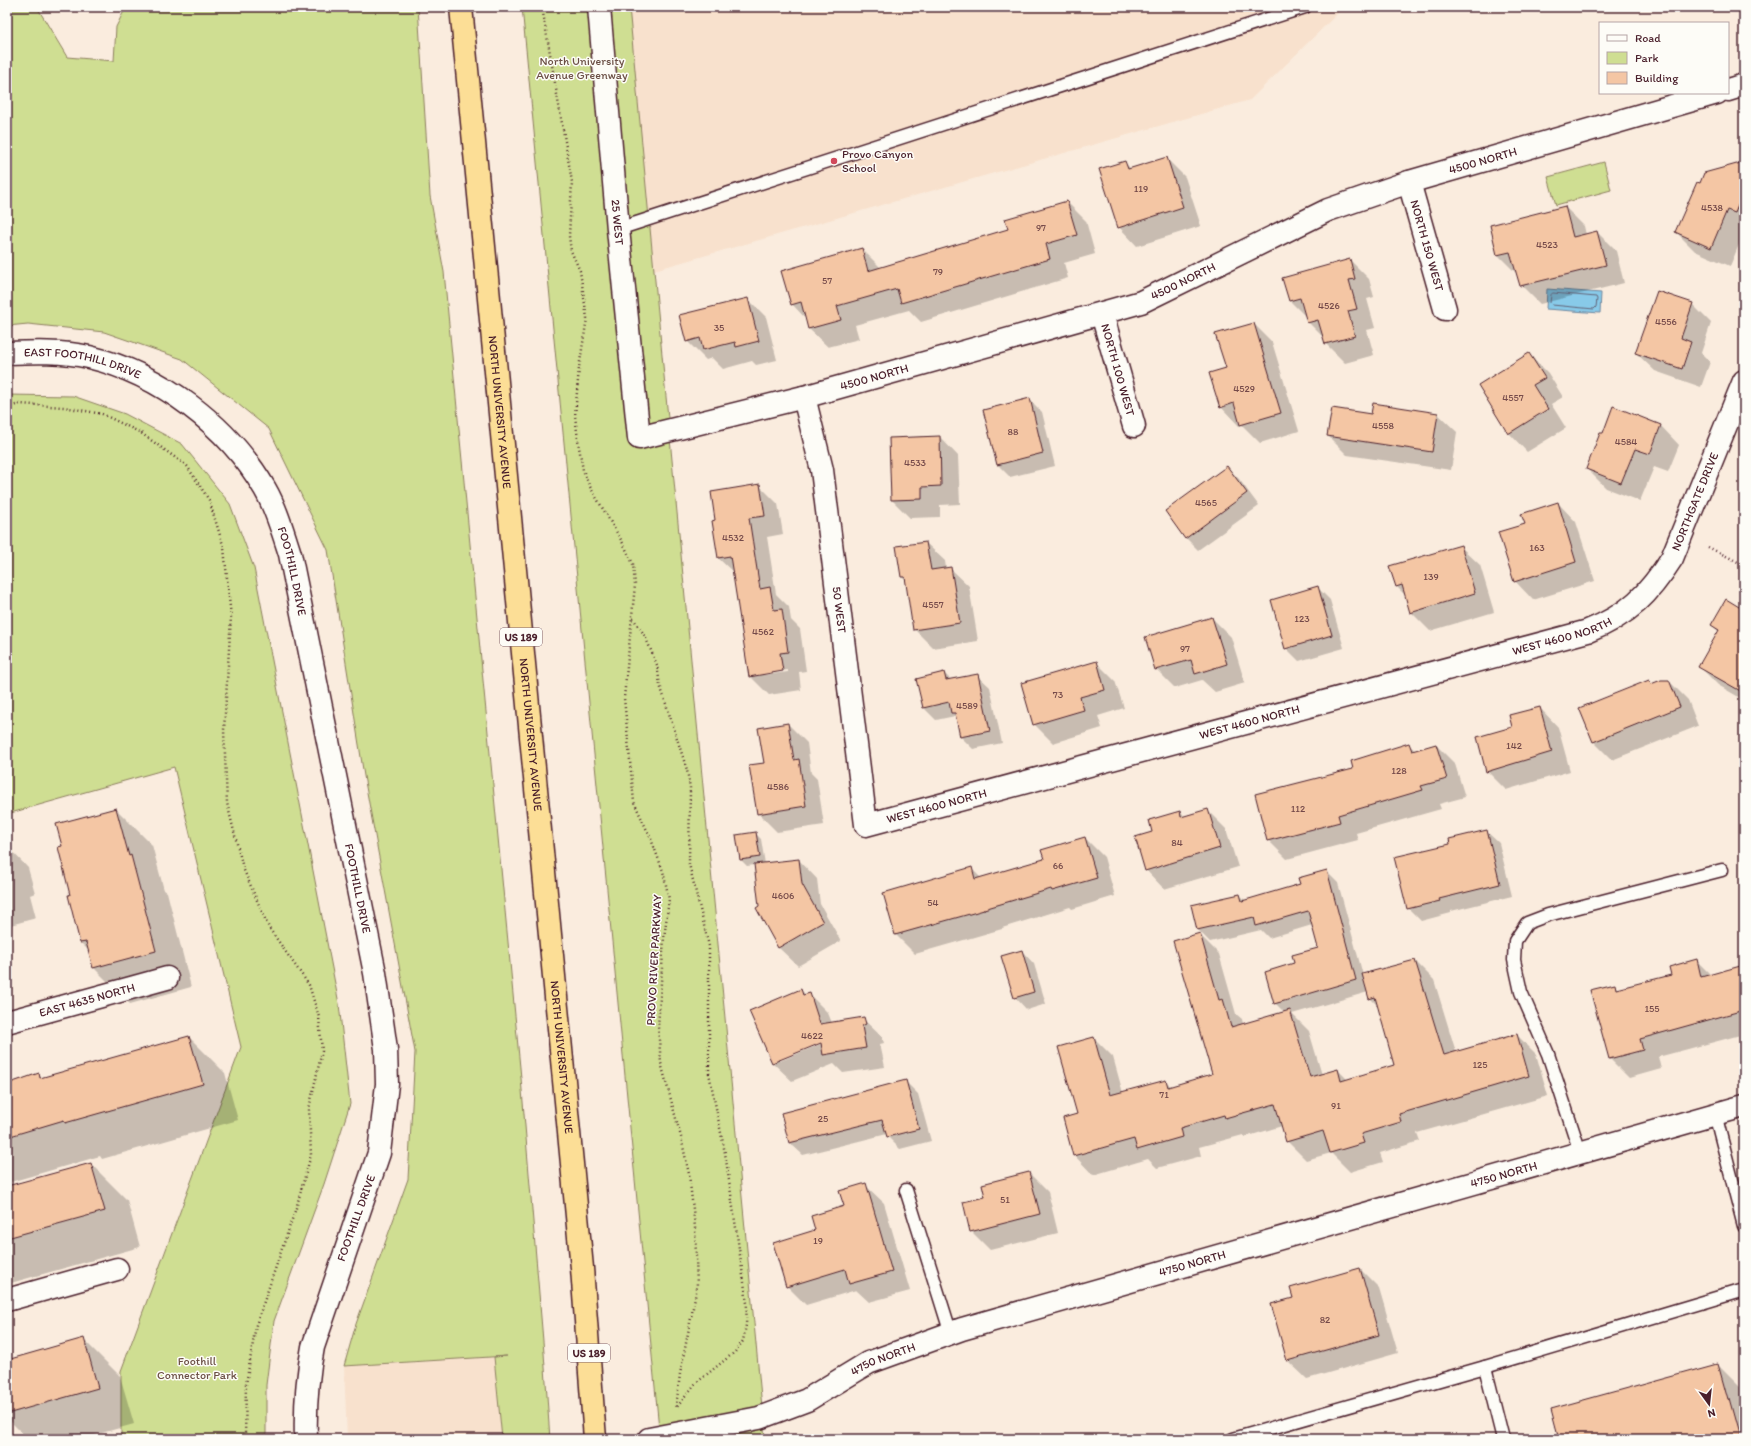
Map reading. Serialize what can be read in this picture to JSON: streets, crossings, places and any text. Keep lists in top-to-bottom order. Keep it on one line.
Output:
{"streets":{"highway":["NORTH UNIVERSITY AVENUE","US 189"],"street":["4500 NORTH","25 WEST","NORTH 150 WEST","EAST FOOTHILL DRIVE","NORTH 100 WEST","NORTHGATE DRIVE","FOOTHILL DRIVE","50 WEST","WEST 4600 NORTH","EAST 4635 NORTH","4750 NORTH"],"path":["PROVO RIVER PARKWAY"]},"crossings":[["4500 NORTH","25 WEST"],["4500 NORTH","NORTH 150 WEST"],["4500 NORTH","NORTH 100 WEST"],["4500 NORTH","50 WEST"],["EAST FOOTHILL DRIVE","FOOTHILL DRIVE"],["NORTHGATE DRIVE","WEST 4600 NORTH"],["50 WEST","WEST 4600 NORTH"]],"parks":["North University Avenue Greenway","Foothill Connector Park"],"places":["Provo Canyon School"],"house_numbers":["119","4538","97","4523","79","57","4526","4556","35","4529","4557","4558","88","4584","4533","4565","4532","163","139","4557","123","4562","97","73","4589","142","128","4586","112","84","66","4606","54","155","4622","125","71","91","25","51","19","82"],"legend":["Road","Park","Building"],"north":"bottom"}
